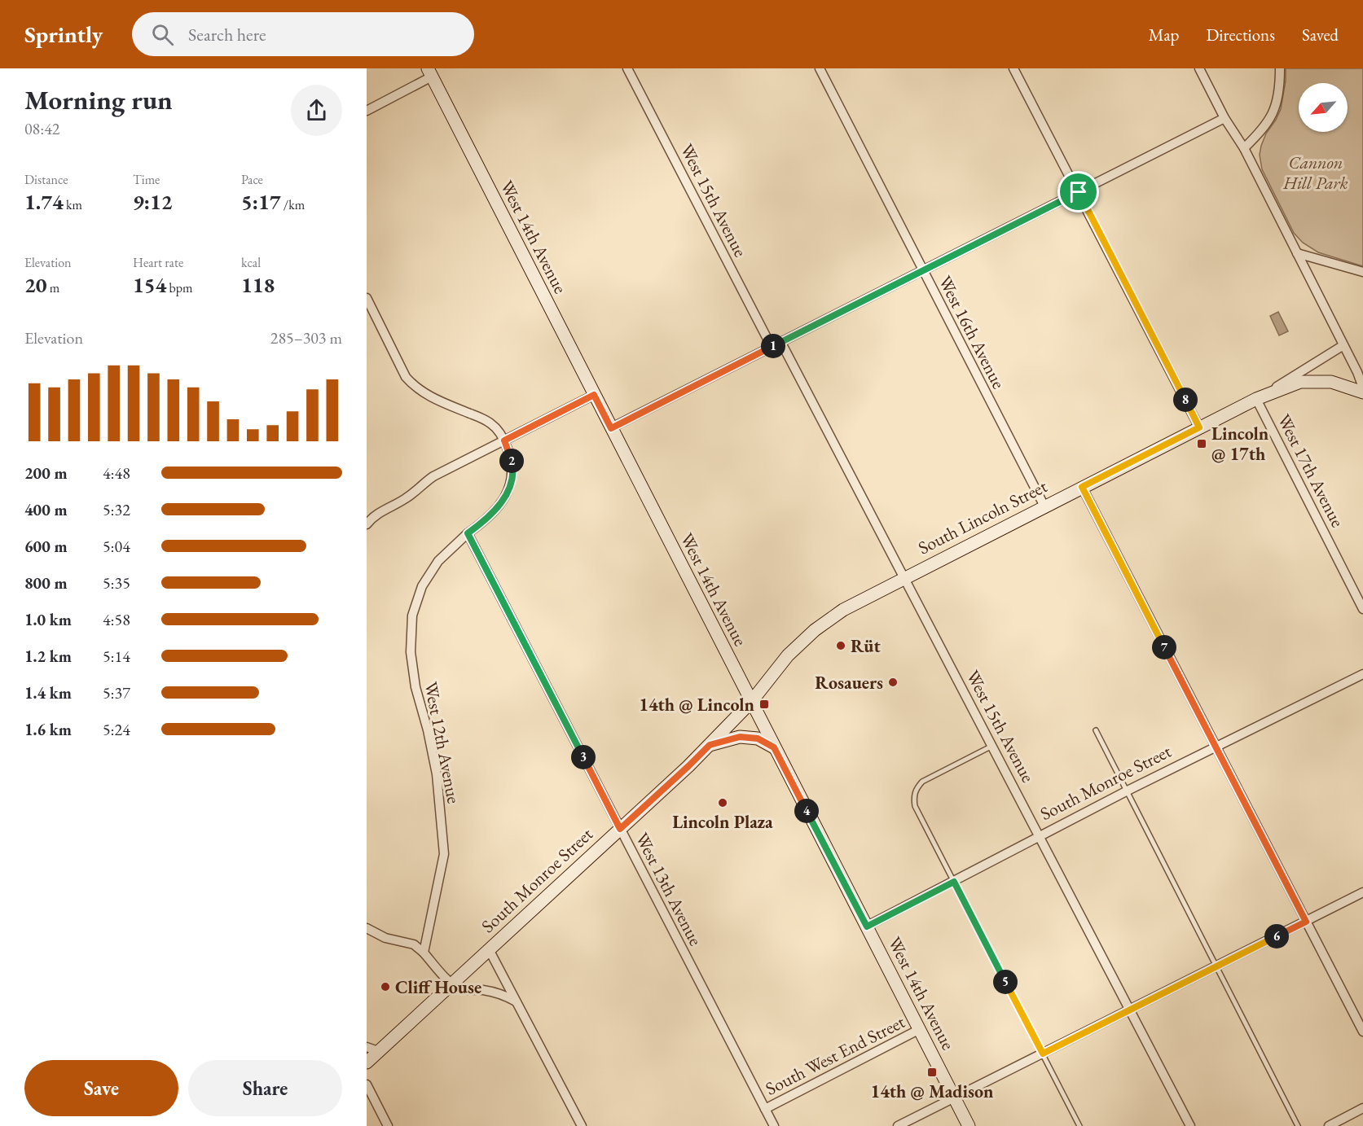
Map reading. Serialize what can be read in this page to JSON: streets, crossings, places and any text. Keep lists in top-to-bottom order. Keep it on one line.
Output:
{"streets":{"street":["West 15th Avenue","West 14th Avenue","West 16th Avenue","West 17th Avenue","South Lincoln Street","West 12th Avenue","South Monroe Street","West 13th Avenue","South West End Street"]},"crossings":[["West 15th Avenue","South Lincoln Street"],["West 15th Avenue","South Monroe Street"],["West 14th Avenue","South Lincoln Street"],["West 14th Avenue","South Monroe Street"],["West 14th Avenue","South West End Street"],["West 16th Avenue","South Lincoln Street"],["West 17th Avenue","South Lincoln Street"],["South Lincoln Street","South Monroe Street"],["West 12th Avenue","West 13th Avenue"],["South Monroe Street","West 13th Avenue"],["West 13th Avenue","South West End Street"]],"parks":["Cannon Hill Park"],"places":{"transit":["Lincoln @ 17th","14th @ Lincoln","14th @ Madison"],"other":["Rüt","Rosauers","Lincoln Plaza","Cliff House"]},"north":"bottom left","page":{"header":"Sprintly","search":"Search here","nav":["Map","Directions","Saved"],"heading":["Morning run","08:42"],"stats":[["Distance","1.74 km"],["Time","9:12"],["Pace","5:17 /km"],["Elevation","20 m"],["Heart rate","154 bpm"],["kcal","118"]],"chart":["Elevation","285–303 m"],"pins":["1","8","2","7","3","4","6","5"],"list":[{"name":"200 m","note":"4:48"},{"name":"400 m","note":"5:32"},{"name":"600 m","note":"5:04"},{"name":"800 m","note":"5:35"},{"name":"1.0 km","note":"4:58"},{"name":"1.2 km","note":"5:14"},{"name":"1.4 km","note":"5:37"},{"name":"1.6 km","note":"5:24"}],"buttons":["Save","Share"]}}
